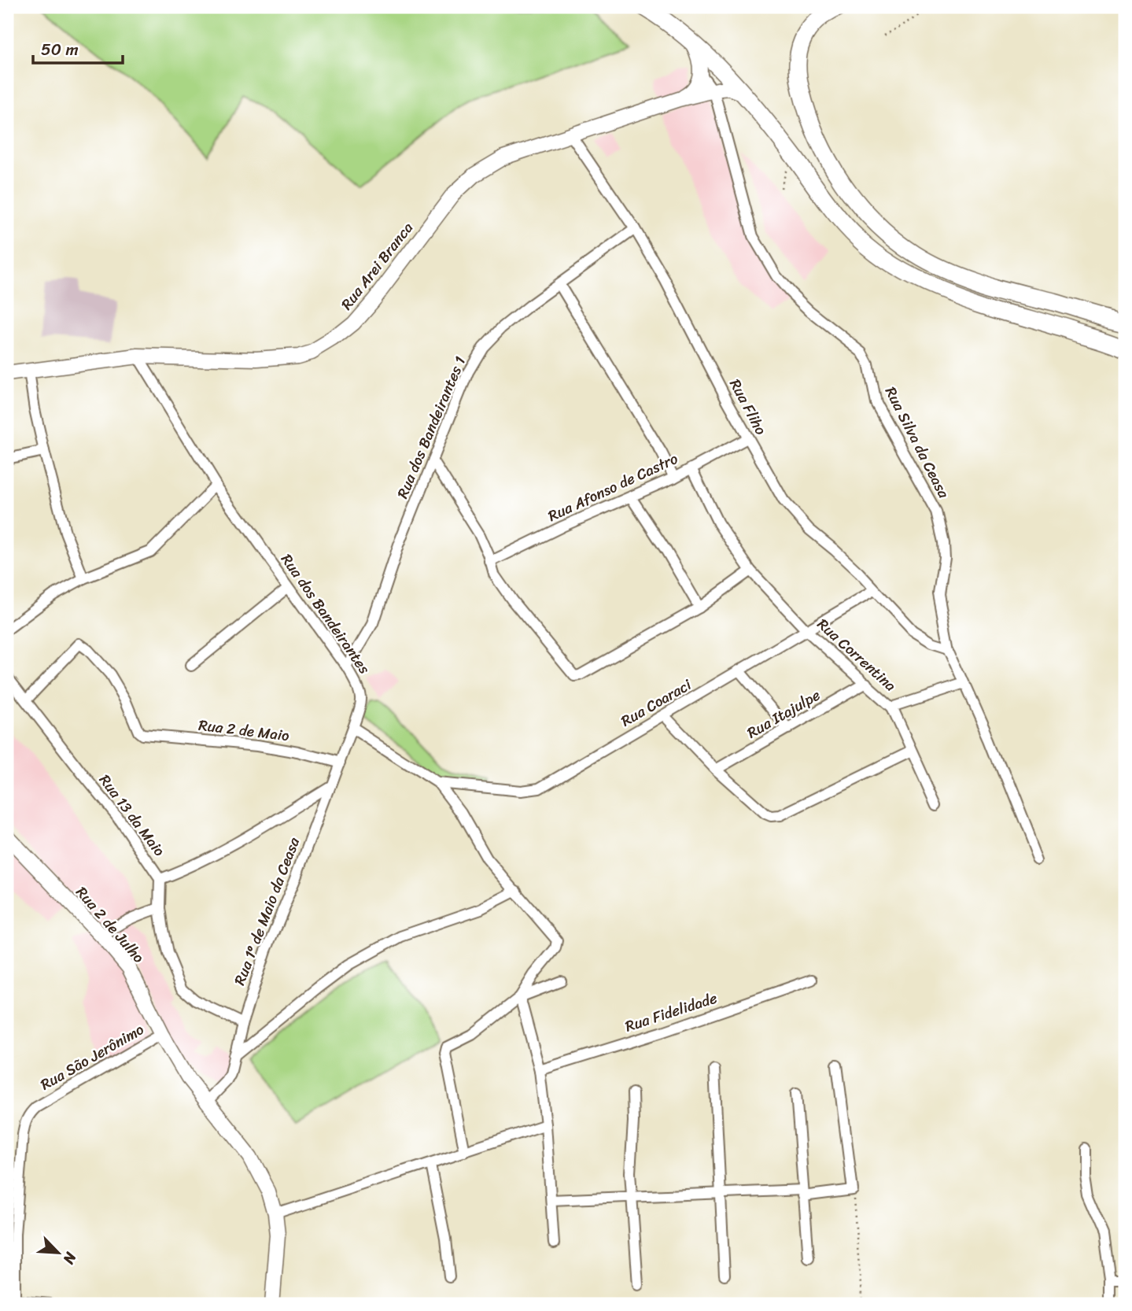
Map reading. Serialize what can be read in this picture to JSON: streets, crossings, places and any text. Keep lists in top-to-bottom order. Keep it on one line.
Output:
{"streets":{"main road":["Rua Arei Branca","Rua 2 de Julho"],"street":["Rua Fliho","Rua dos Bandeirantes 1","Rua Silva da Ceasa","Rua Afonso de Castro","Rua dos Bandeirantes","Rua Correntina","Rua Coaraci","Rua Itajulpe","Rua 2 de Maio","Rua 13 da Maio","Rua 1º de Maio da Ceasa","Rua Fidelidade","Rua São Jerônimo"]},"crossings":[["Rua Arei Branca","Rua Fliho"],["Rua Arei Branca","Rua Silva da Ceasa"],["Rua Arei Branca","Rua dos Bandeirantes"],["Rua Fliho","Rua dos Bandeirantes 1"],["Rua Fliho","Rua Silva da Ceasa"],["Rua Fliho","Rua Afonso de Castro"],["Rua Fliho","Rua Coaraci"],["Rua dos Bandeirantes 1","Rua dos Bandeirantes"],["Rua Afonso de Castro","Rua Correntina"],["Rua dos Bandeirantes","Rua 1º de Maio da Ceasa"],["Rua Correntina","Rua Coaraci"],["Rua Correntina","Rua Itajulpe"],["Rua 2 de Maio","Rua 13 da Maio"],["Rua 2 de Maio","Rua 1º de Maio da Ceasa"],["Rua 13 da Maio","Rua 1º de Maio da Ceasa"],["Rua 1º de Maio da Ceasa","Rua 2 de Julho"],["Rua 2 de Julho","Rua São Jerônimo"]],"scale_bar":"50 m","north":"bottom right"}
